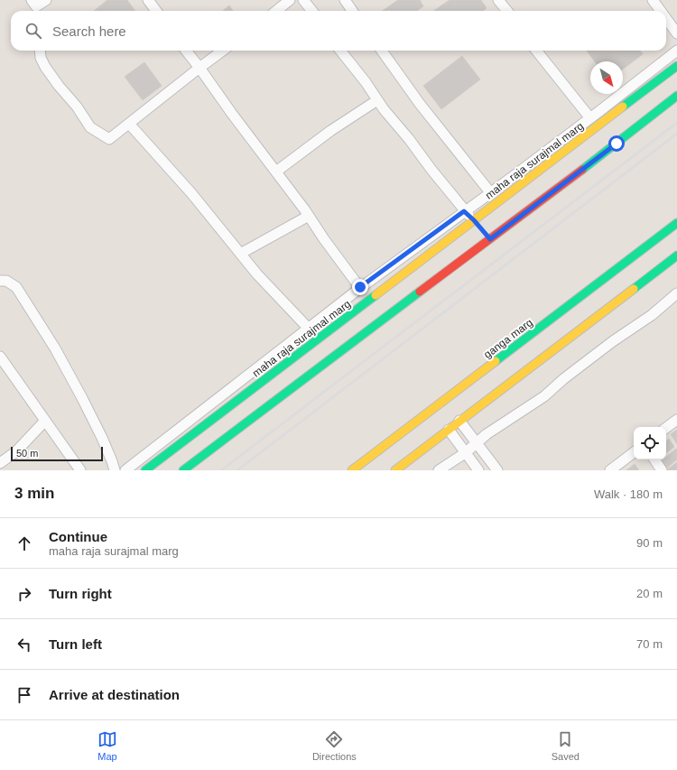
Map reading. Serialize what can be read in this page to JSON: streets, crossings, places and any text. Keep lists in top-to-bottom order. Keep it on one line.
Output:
{"streets":{"street":["maha raja surajmal marg","ganga marg"]},"scale_bar":"50 m","north":"bottom right","page":{"search":"Search here","scale":"50 m","heading":["3 min","Walk · 180 m"],"list":[["Continue","maha raja surajmal marg","90 m"],["Turn right","20 m"],["Turn left","70 m"],"Arrive at destination"],"nav":["Map","Directions","Saved"]}}
